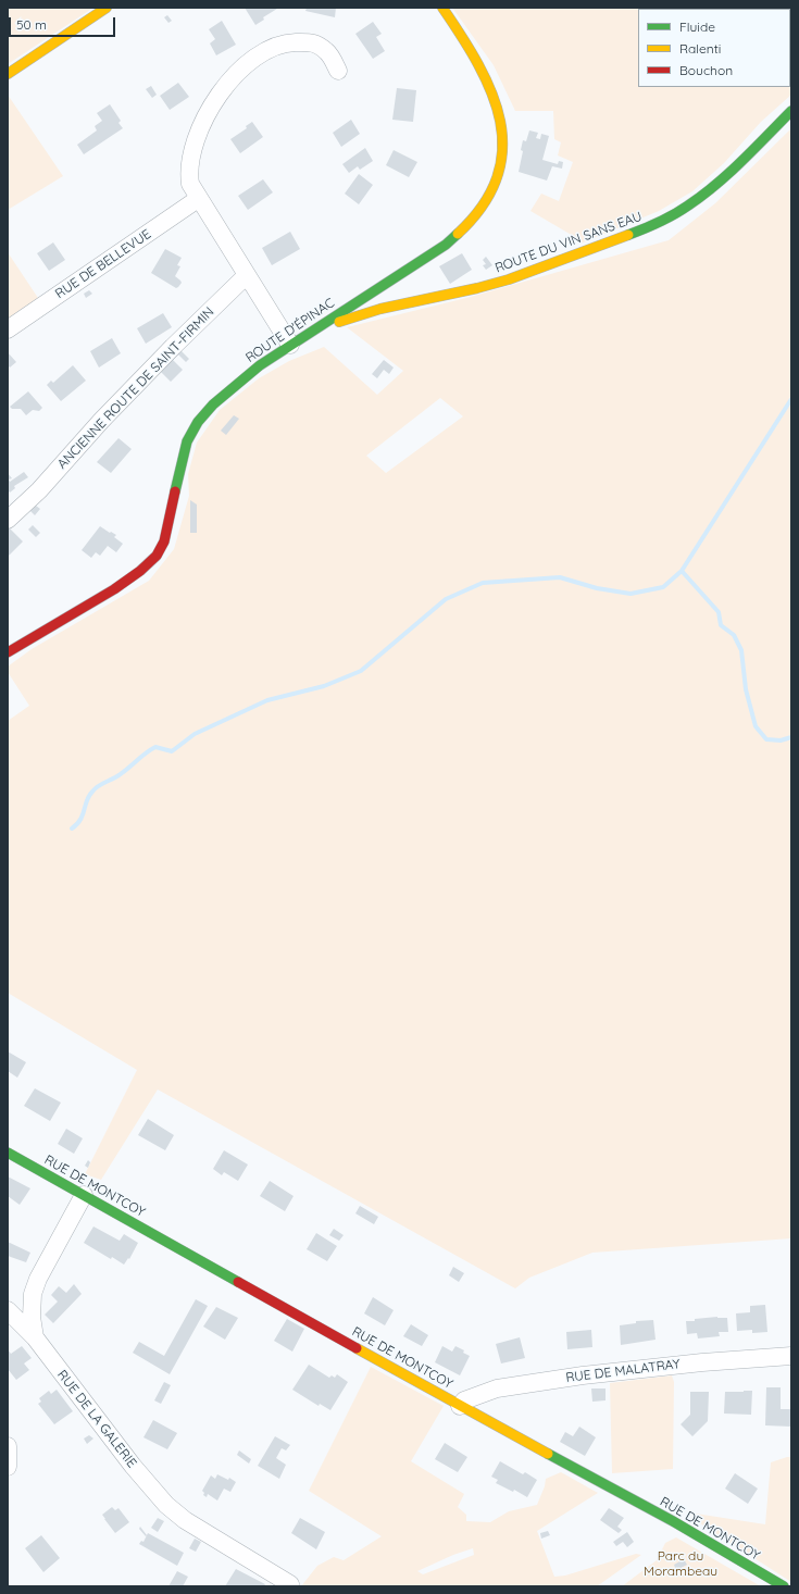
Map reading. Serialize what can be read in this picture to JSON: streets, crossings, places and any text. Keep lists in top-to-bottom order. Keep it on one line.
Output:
{"streets":{"street":["ROUTE DU VIN SANS EAU","RUE DE BELLEVUE","ROUTE D'ÉPINAC","ANCIENNE ROUTE DE SAINT-FIRMIN","RUE DE MONTCOY","RUE DE MALATRAY","RUE DE LA GALERIE"]},"crossings":[["ROUTE DU VIN SANS EAU","ROUTE D'ÉPINAC"],["RUE DE MONTCOY","RUE DE MALATRAY"],["RUE DE MONTCOY","RUE DE LA GALERIE"]],"parks":["Parc du Morambeau"],"legend":["Fluide","Ralenti","Bouchon"],"scale_bar":"50 m"}
